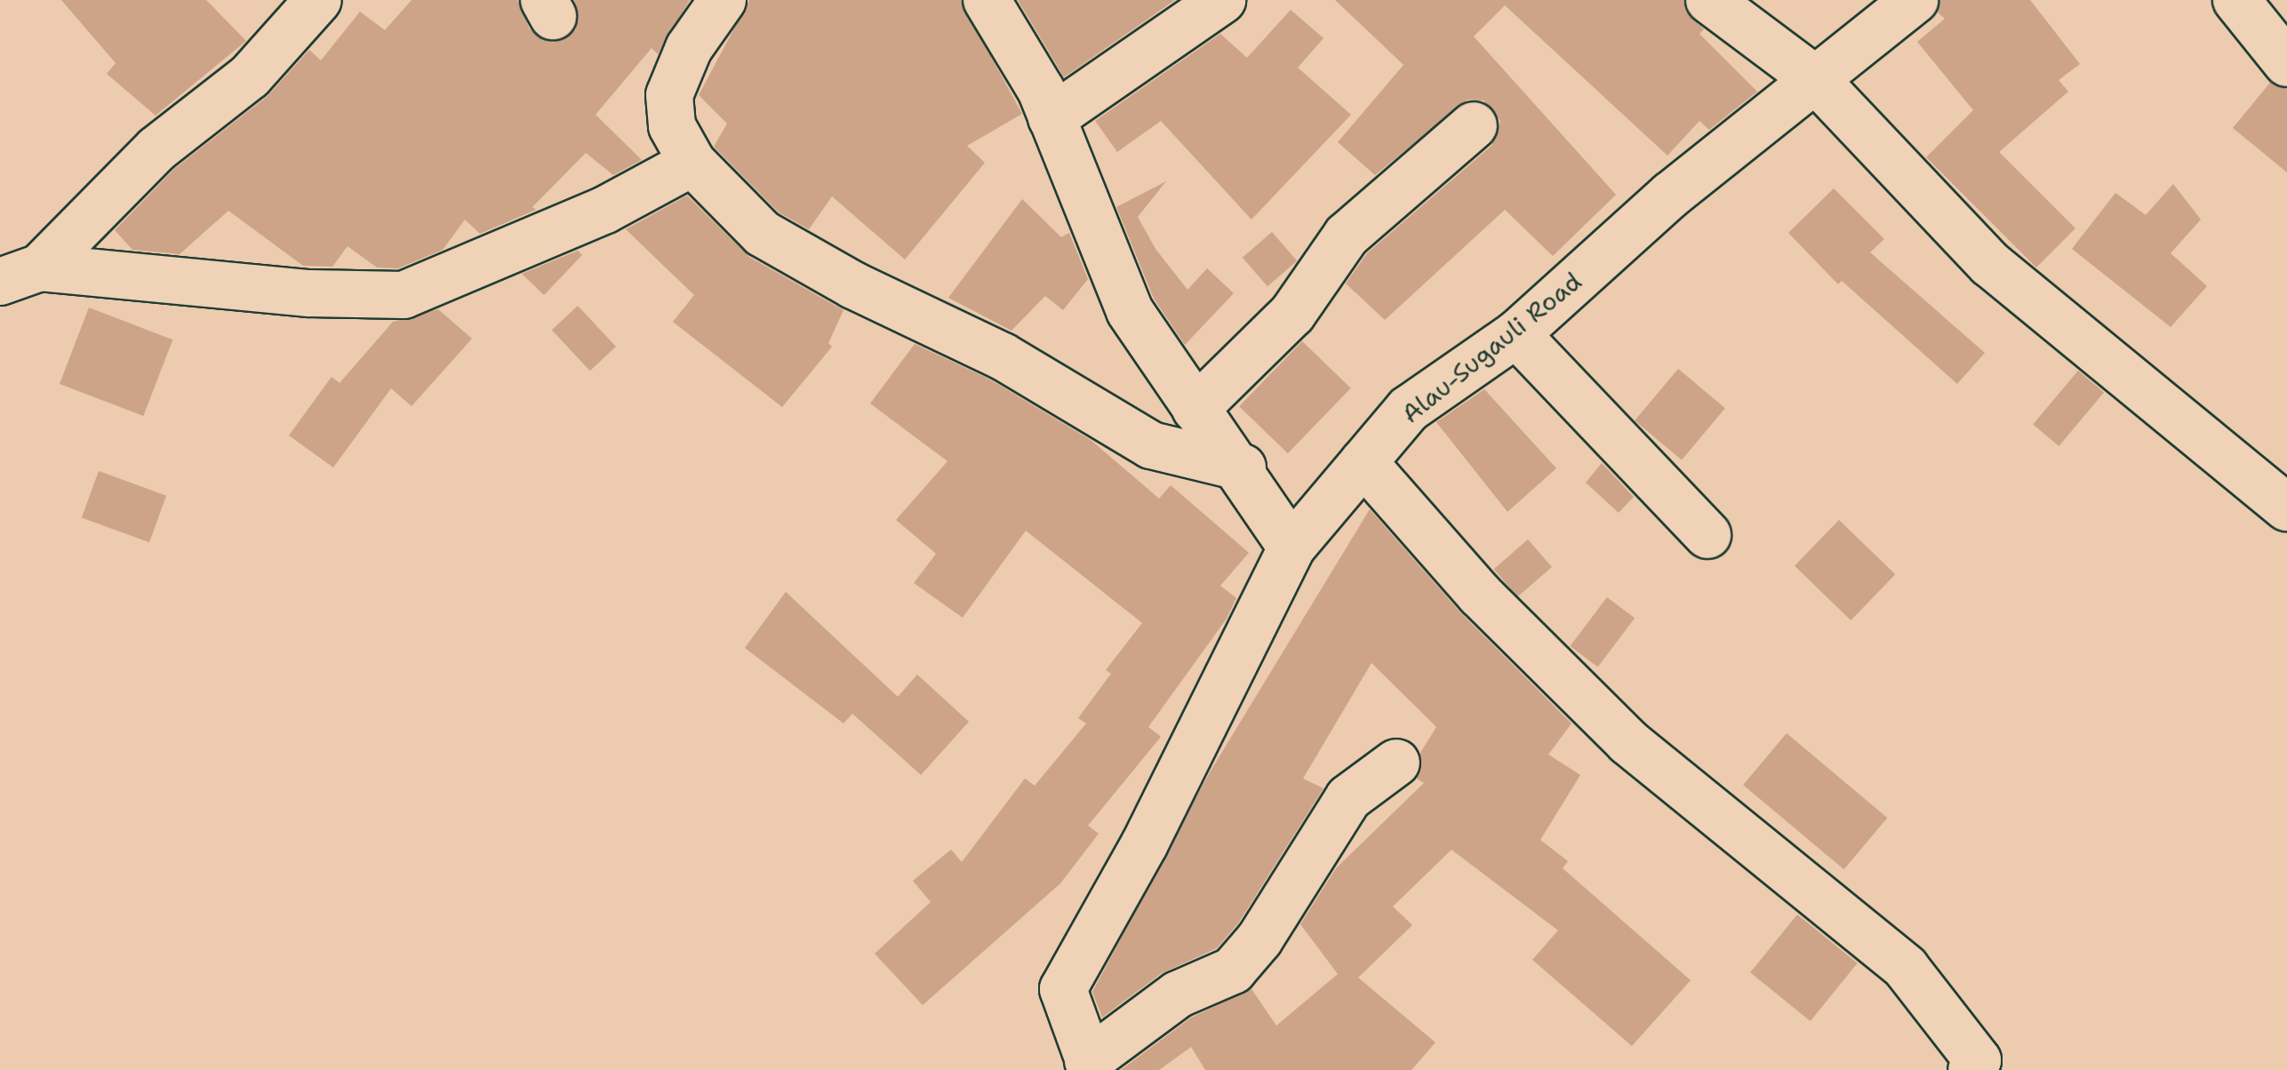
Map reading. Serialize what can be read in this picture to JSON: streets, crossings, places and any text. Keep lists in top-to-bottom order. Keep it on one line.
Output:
{"streets":{"street":["Alau-Sugauli Road"]}}
